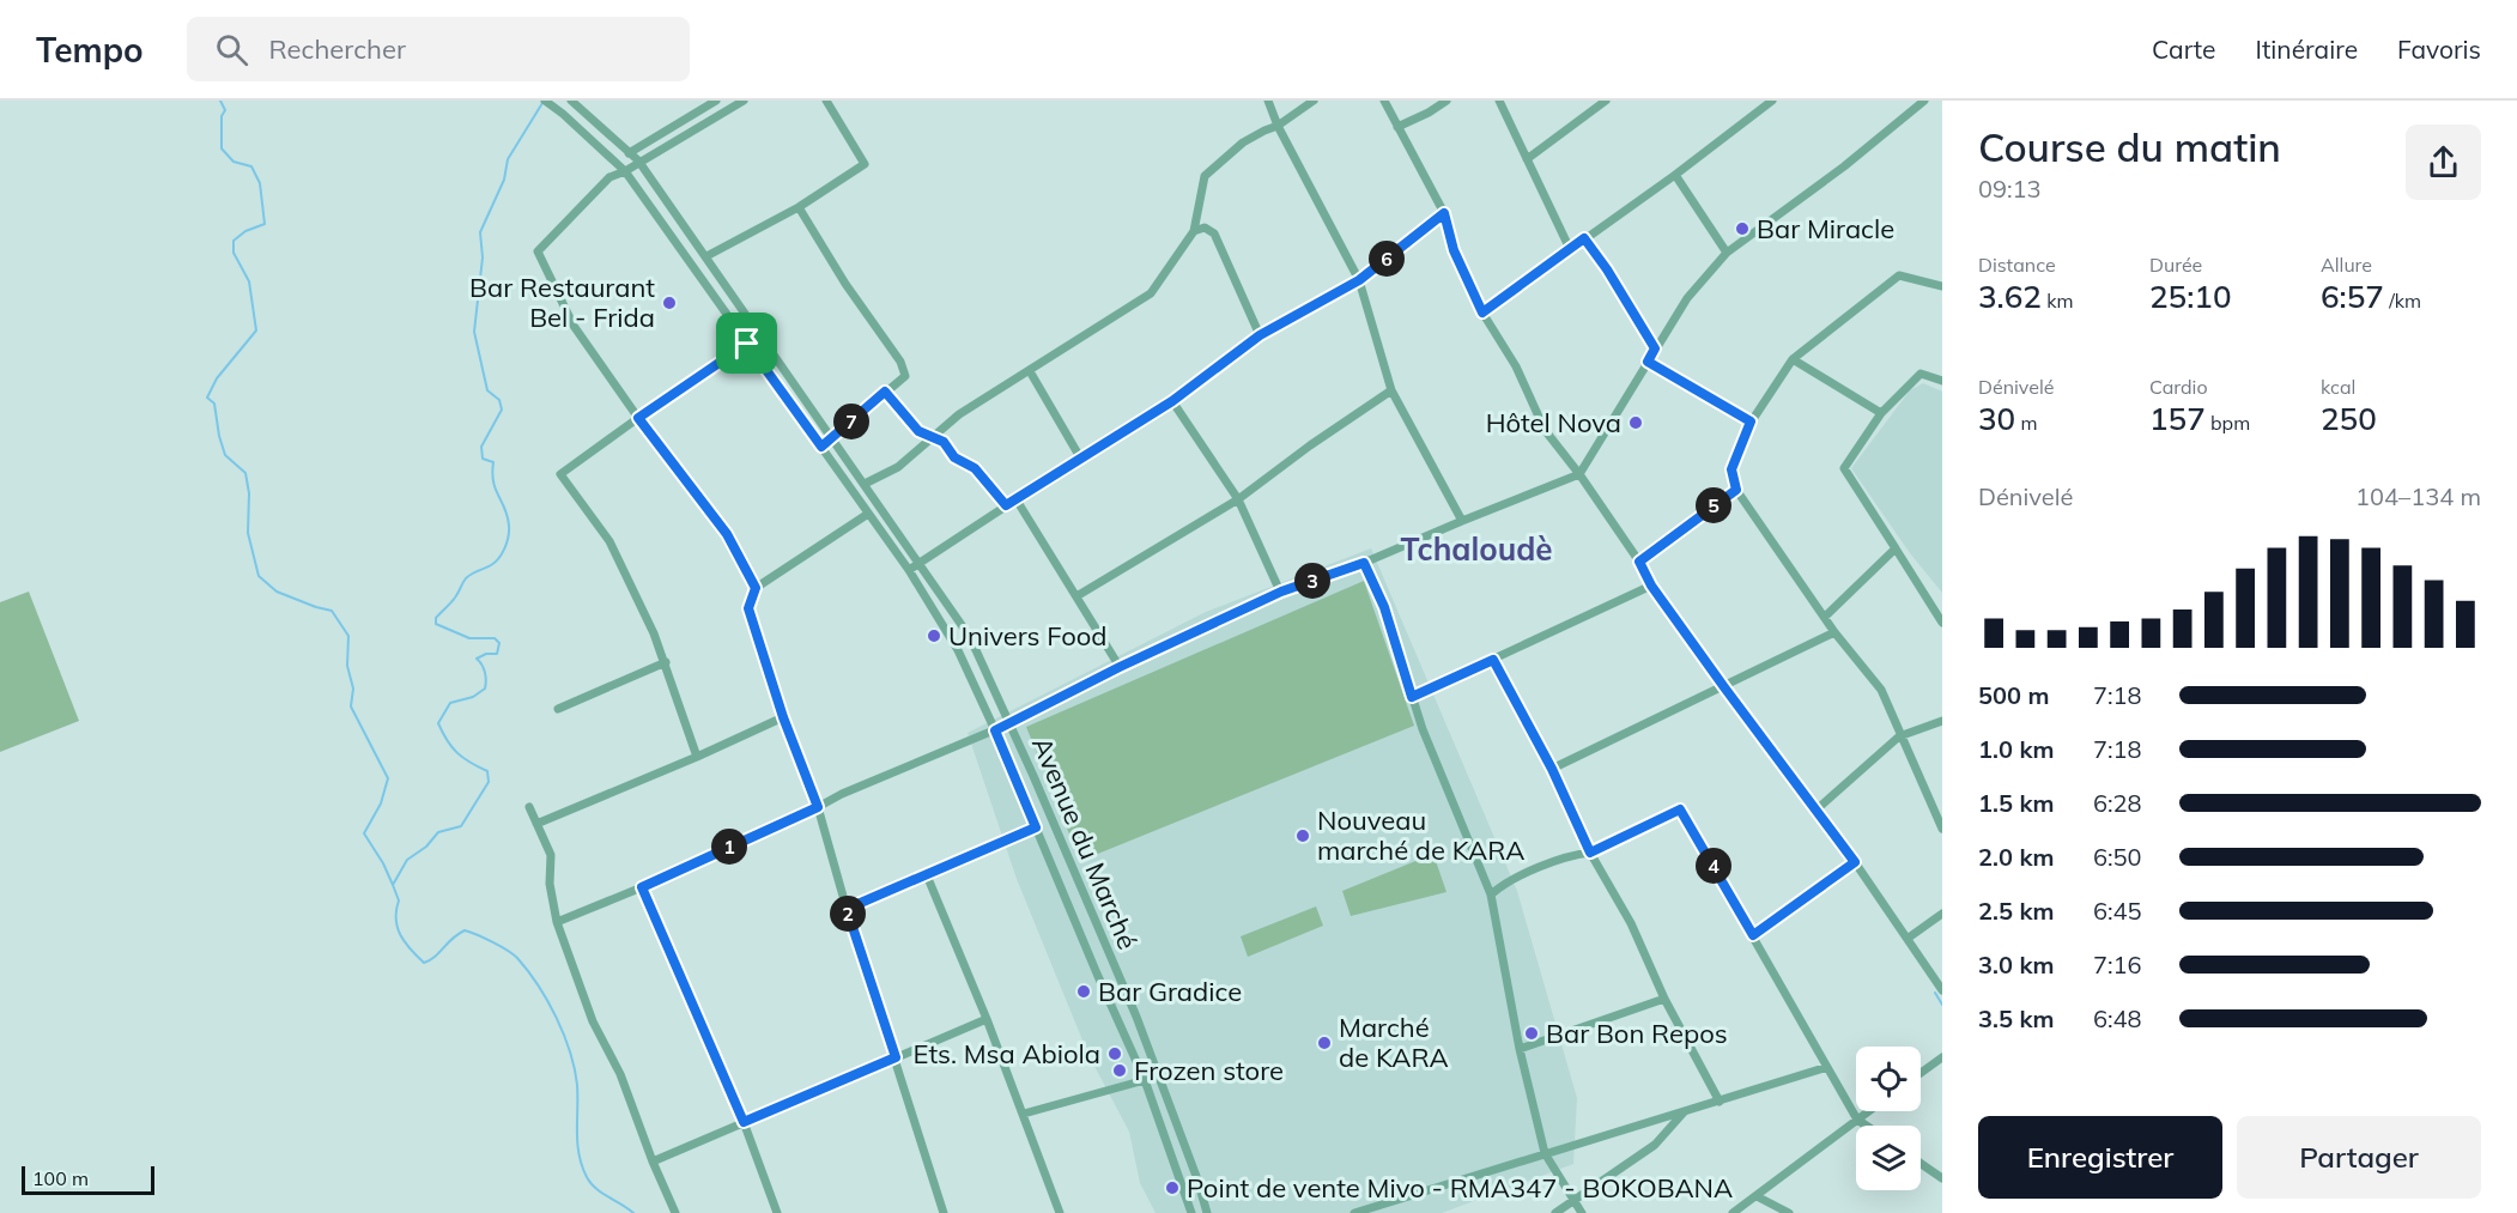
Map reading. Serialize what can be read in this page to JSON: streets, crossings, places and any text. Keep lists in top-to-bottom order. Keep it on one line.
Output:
{"streets":{"street":["Avenue du Marché"]},"districts":["Tchaloudè"],"places":["Bar Miracle","Bar Restaurant Bel - Frida","Hôtel Nova","Univers Food","Nouveau marché de KARA","Bar Gradice","Bar Bon Repos","Marché de KARA","Ets. Msa Abiola","Frozen store","Point de vente Mivo - RMA347 - BOKOBANA"],"scale_bar":"100 m","page":{"header":"Tempo","search":"Rechercher","nav":["Carte","Itinéraire","Favoris"],"heading":["Course du matin","09:13"],"stats":[["Distance","3.62 km"],["Durée","25:10"],["Allure","6:57 /km"],["Dénivelé","30 m"],["Cardio","157 bpm"],["kcal","250"]],"pins":["6","7","5","3","1","4","2"],"chart":["Dénivelé","104–134 m"],"list":[{"name":"500 m","note":"7:18"},{"name":"1.0 km","note":"7:18"},{"name":"1.5 km","note":"6:28"},{"name":"2.0 km","note":"6:50"},{"name":"2.5 km","note":"6:45"},{"name":"3.0 km","note":"7:16"},{"name":"3.5 km","note":"6:48"}],"buttons":["Enregistrer","Partager"],"scale":"100 m"}}
